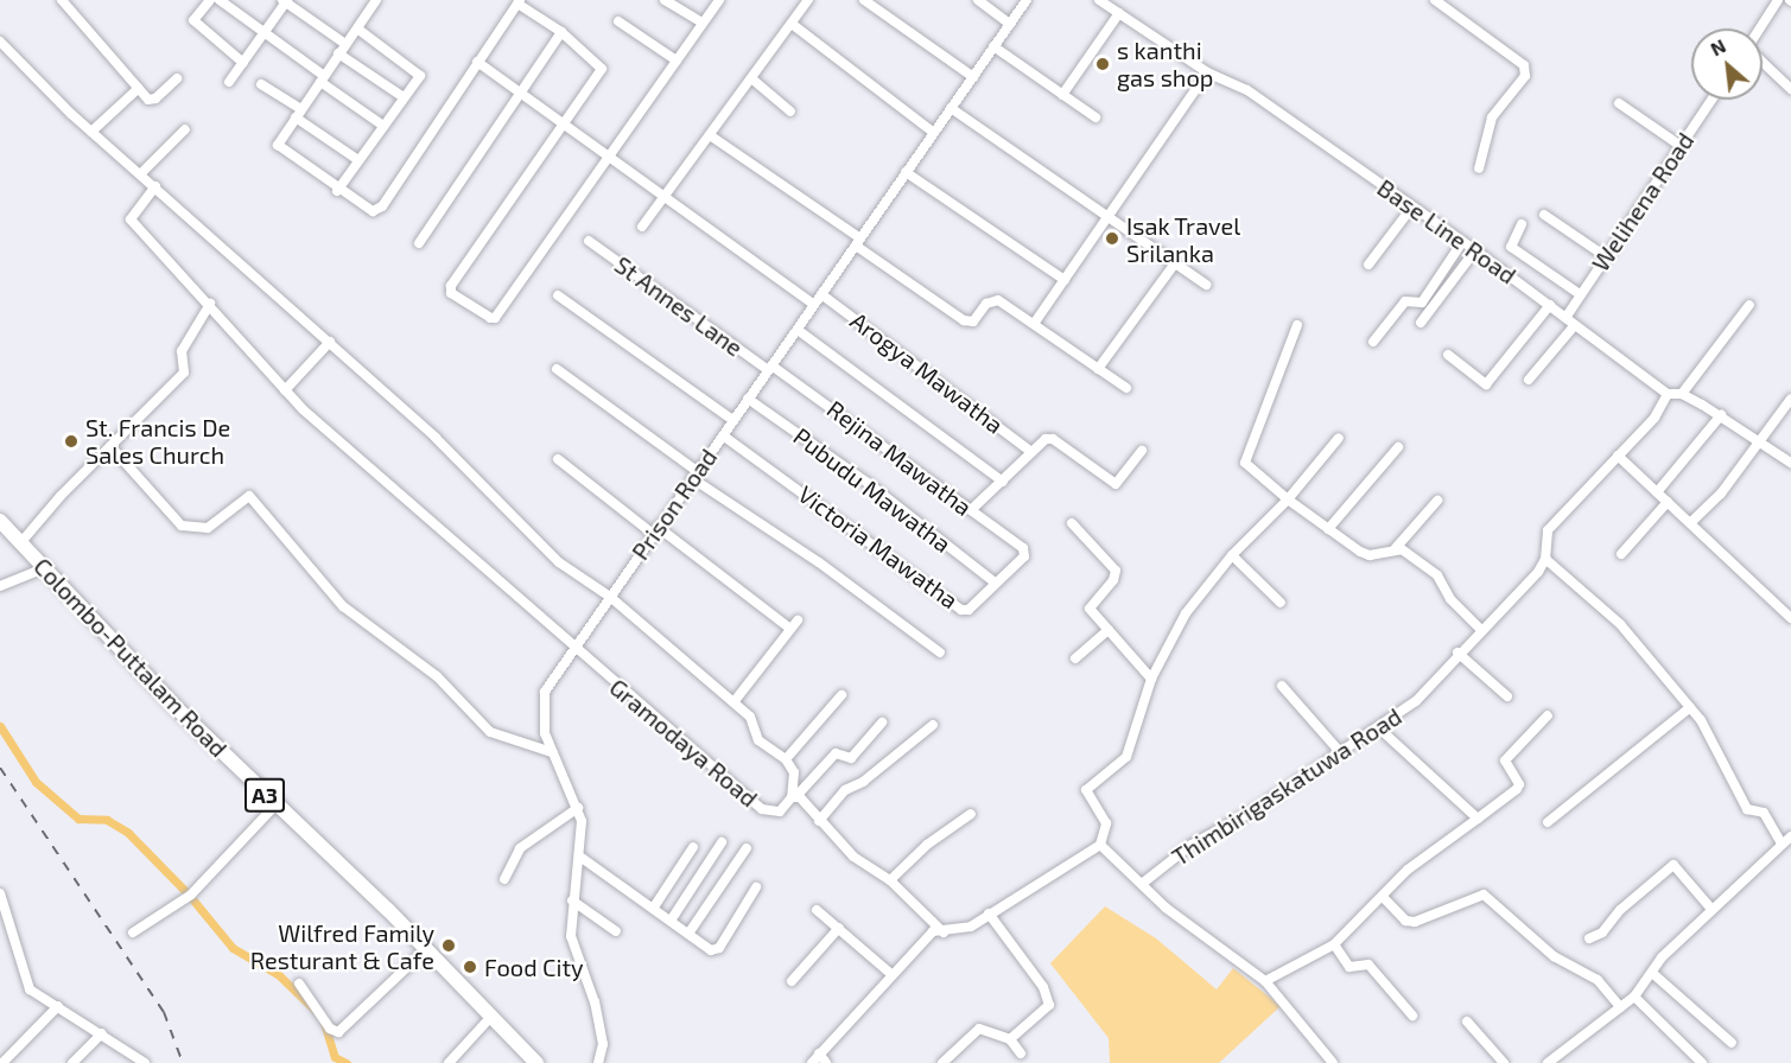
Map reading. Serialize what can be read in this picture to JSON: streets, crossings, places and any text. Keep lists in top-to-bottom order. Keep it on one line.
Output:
{"streets":{"highway":["Colombo-Puttalam Road","A3"],"street":["Welihena Road","Base Line Road","St Annes Lane","Arogya Mawatha","Rejina Mawatha","Pubudu Mawatha","Prison Road","Victoria Mawatha","Gramodaya Road","Thimbirigaskatuwa Road"]},"crossings":[["Welihena Road","Base Line Road"],["Base Line Road","Thimbirigaskatuwa Road"],["St Annes Lane","Rejina Mawatha"],["St Annes Lane","Prison Road"],["Arogya Mawatha","Prison Road"],["Rejina Mawatha","Prison Road"],["Rejina Mawatha","Victoria Mawatha"],["Pubudu Mawatha","Prison Road"],["Pubudu Mawatha","Victoria Mawatha"],["Prison Road","Victoria Mawatha"],["Prison Road","Gramodaya Road"]],"places":["s kanthi gas shop","Isak Travel Srilanka","St. Francis De Sales Church","Wilfred Family Resturant & Cafe","Food City"],"north":"top left"}
